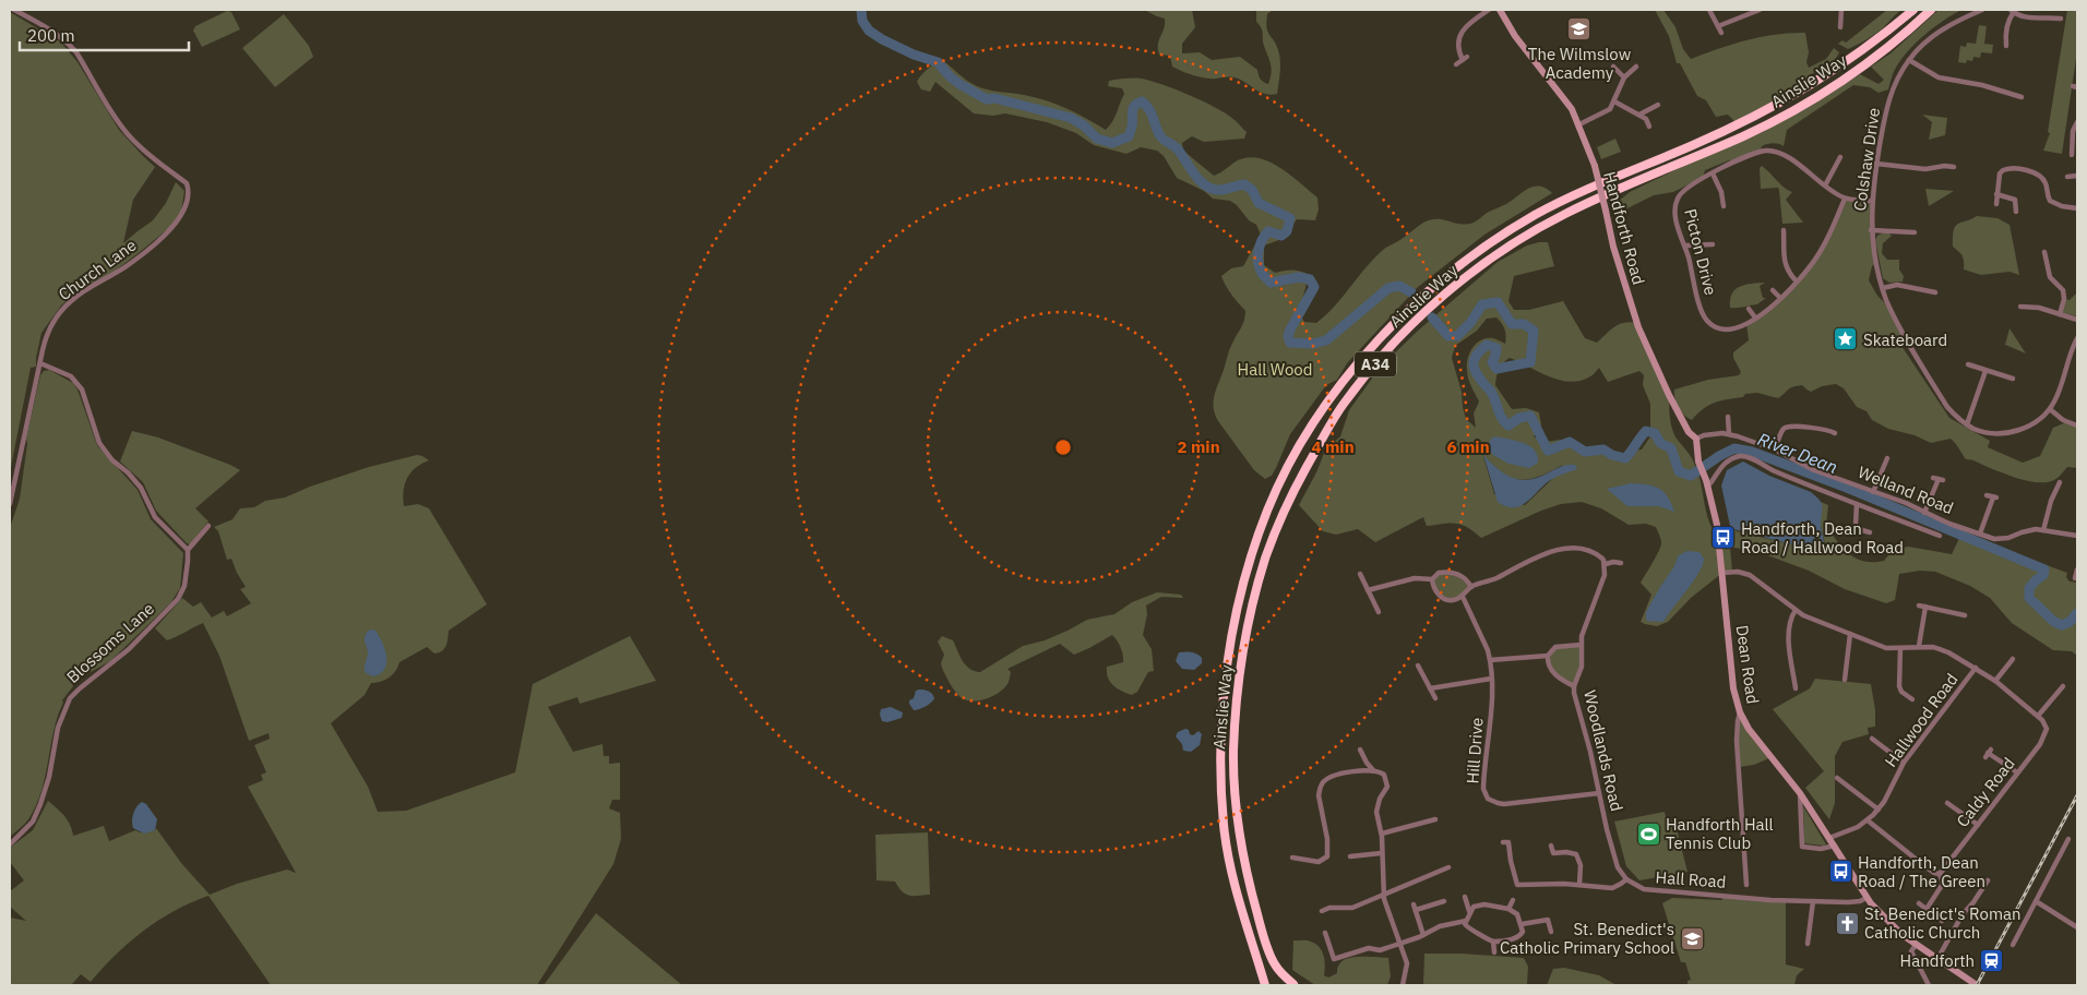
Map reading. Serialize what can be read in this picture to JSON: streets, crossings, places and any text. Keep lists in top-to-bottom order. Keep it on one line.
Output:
{"streets":{"highway":["Ainslie Way","A34"],"main road":["Handforth Road","Dean Road"],"street":["Colshaw Drive","Picton Drive","Church Lane","Welland Road","Blossoms Lane","Hallwood Road","Hill Drive","Woodlands Road","Caldy Road","Hall Road"]},"crossings":[["Ainslie Way","A34"],["Colshaw Drive","Picton Drive"],["Handforth Road","Welland Road"],["Handforth Road","Dean Road"],["Welland Road","Dean Road"],["Dean Road","Hallwood Road"],["Dean Road","Hall Road"],["Hill Drive","Woodlands Road"],["Woodlands Road","Hall Road"]],"water":["River Dean"],"parks":["Hall Wood"],"places":{"school or university":["The Wilmslow Academy","St. Benedict's Catholic Primary School"],"place":["Skateboard"],"bus stop":["Handforth, Dean Road / Hallwood Road","Handforth, Dean Road / The Green"],"sports":["Handforth Hall Tennis Club"],"church":["St. Benedict's Roman Catholic Church"],"station":["Handforth"]},"scale_bar":"200 m","rings":["2 min","4 min","6 min"]}
